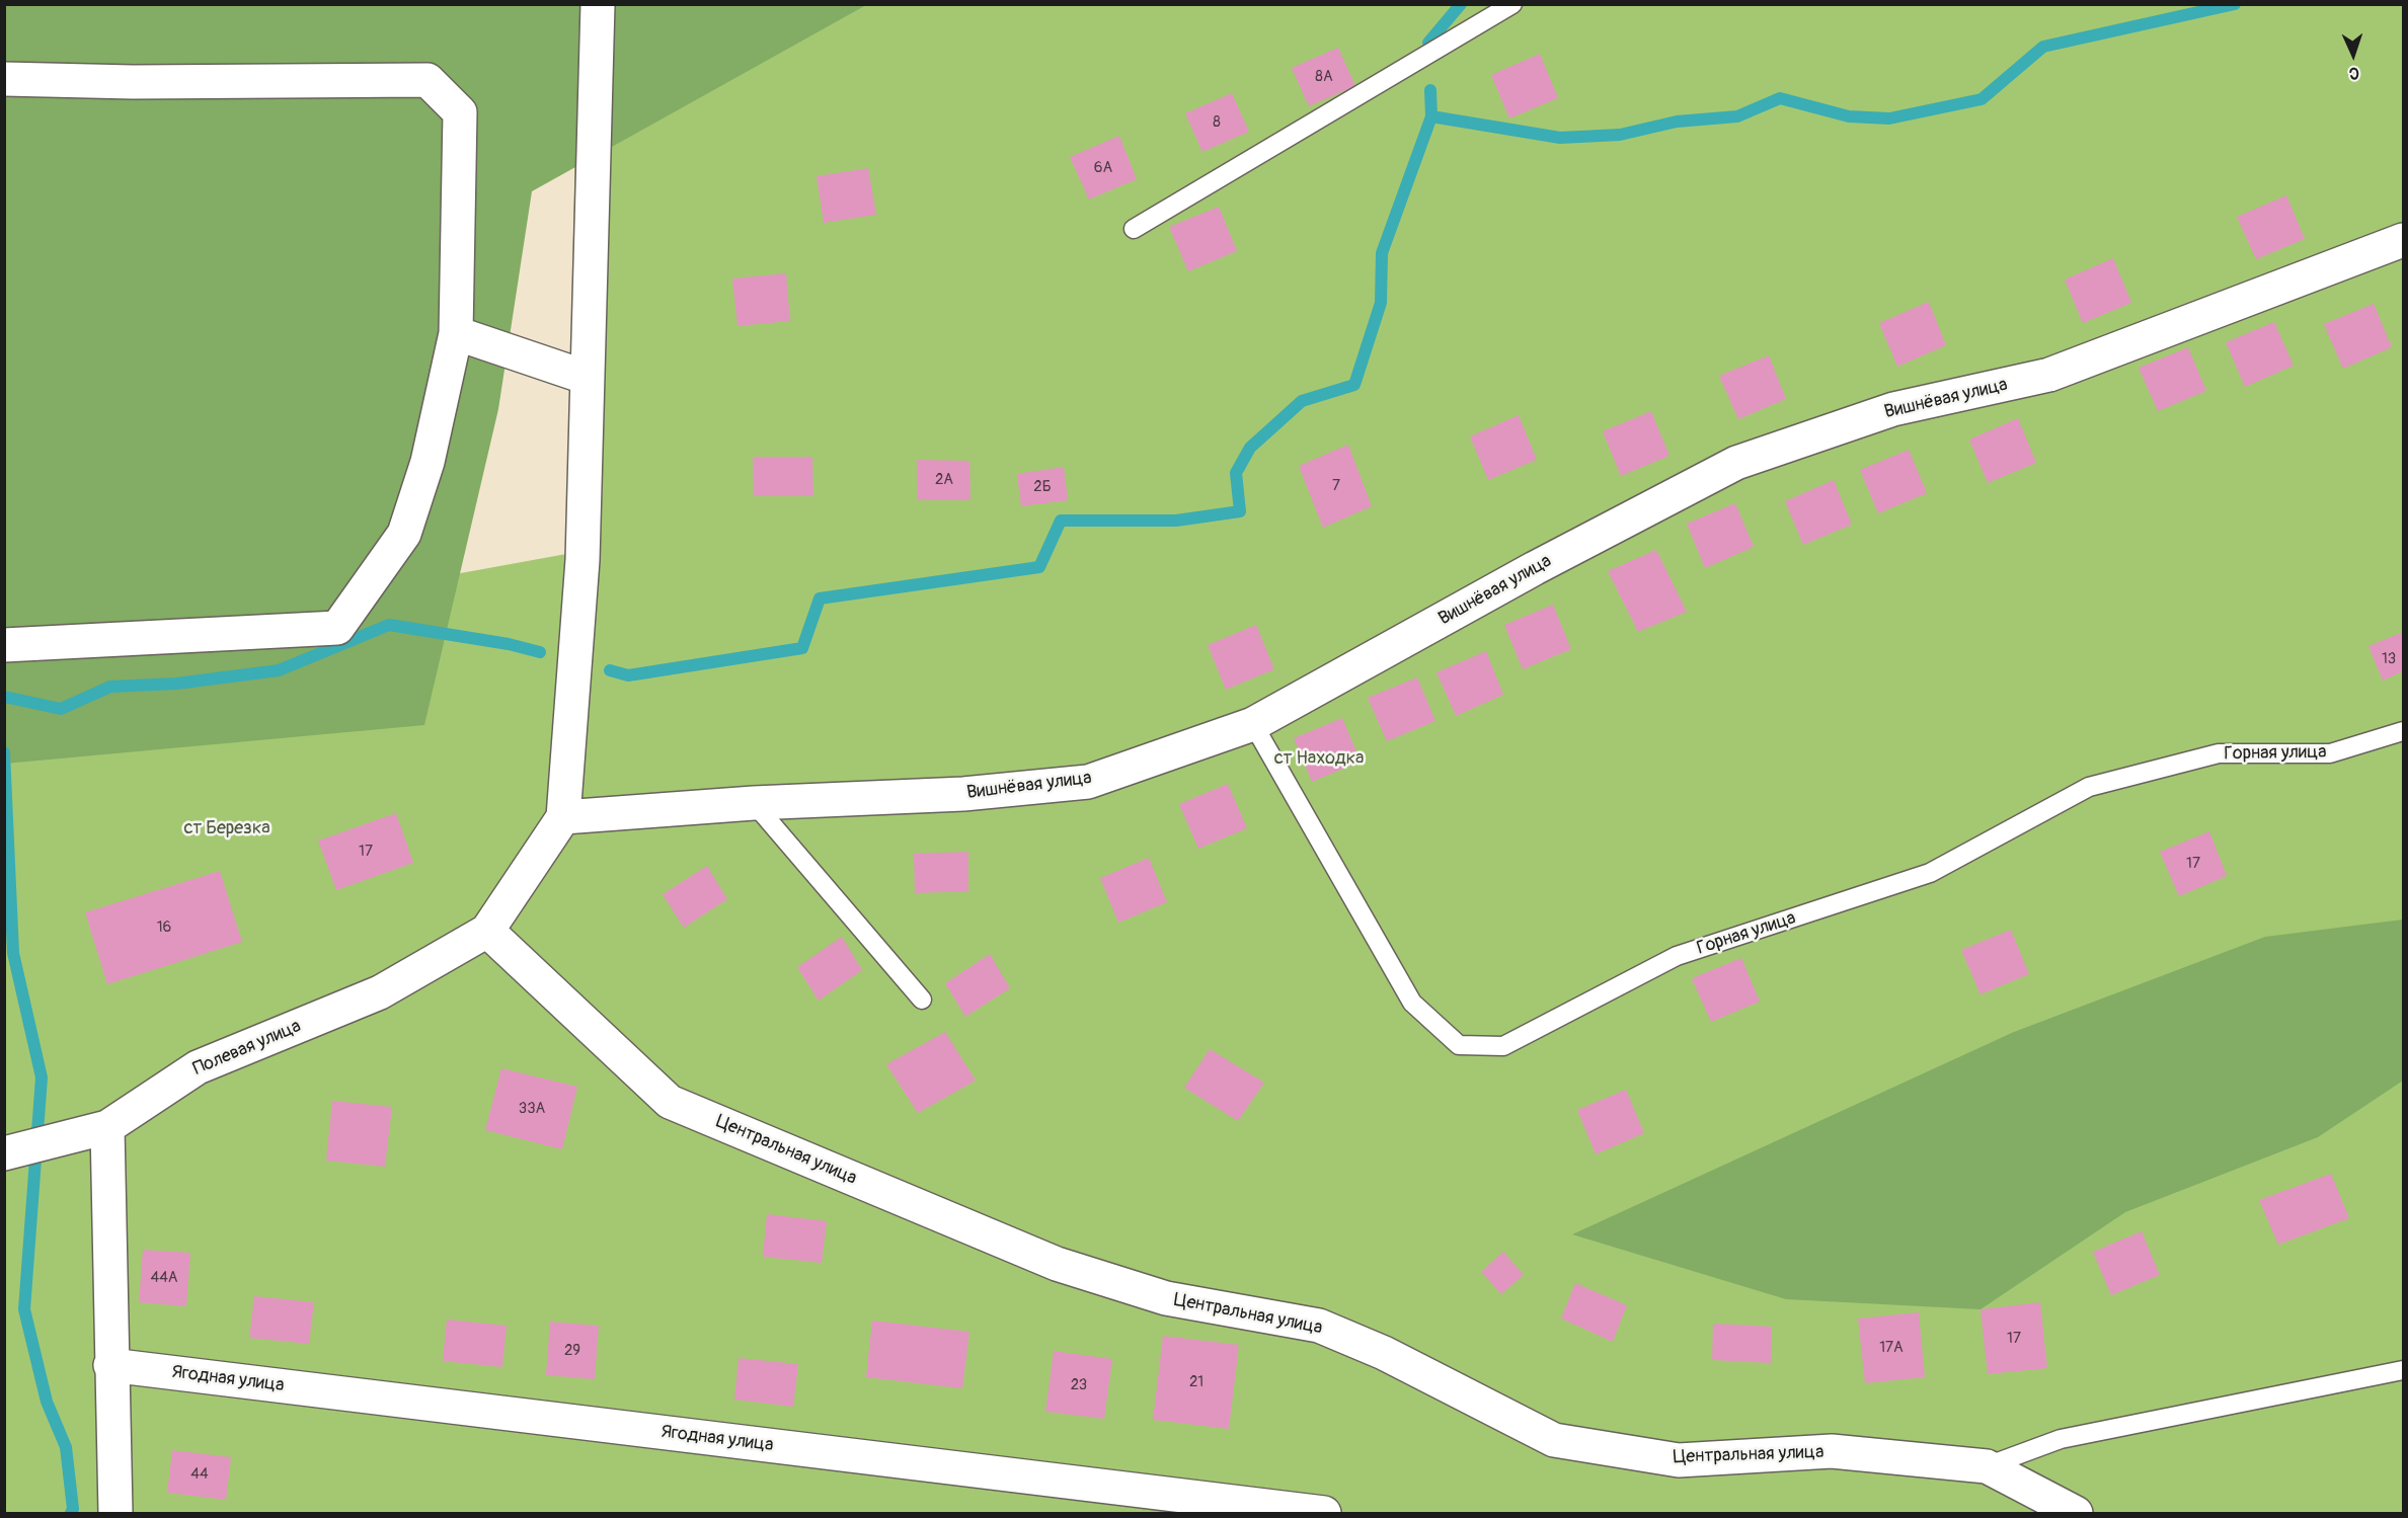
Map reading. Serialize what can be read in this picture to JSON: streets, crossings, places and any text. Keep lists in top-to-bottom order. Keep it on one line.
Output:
{"streets":{"street":["Вишнёвая улица","Полевая улица","Центральная улица","Ягодная улица"],"lane":["Горная улица"]},"crossings":[["Вишнёвая улица","Горная улица"],["Полевая улица","Центральная улица"]],"parks":["ст Находка","ст Березка"],"house_numbers":["8А","8","6А","2А","7","2Б","13","17","17","16","33А","44А","17","17А","29","21","23","44"],"north":"bottom"}
